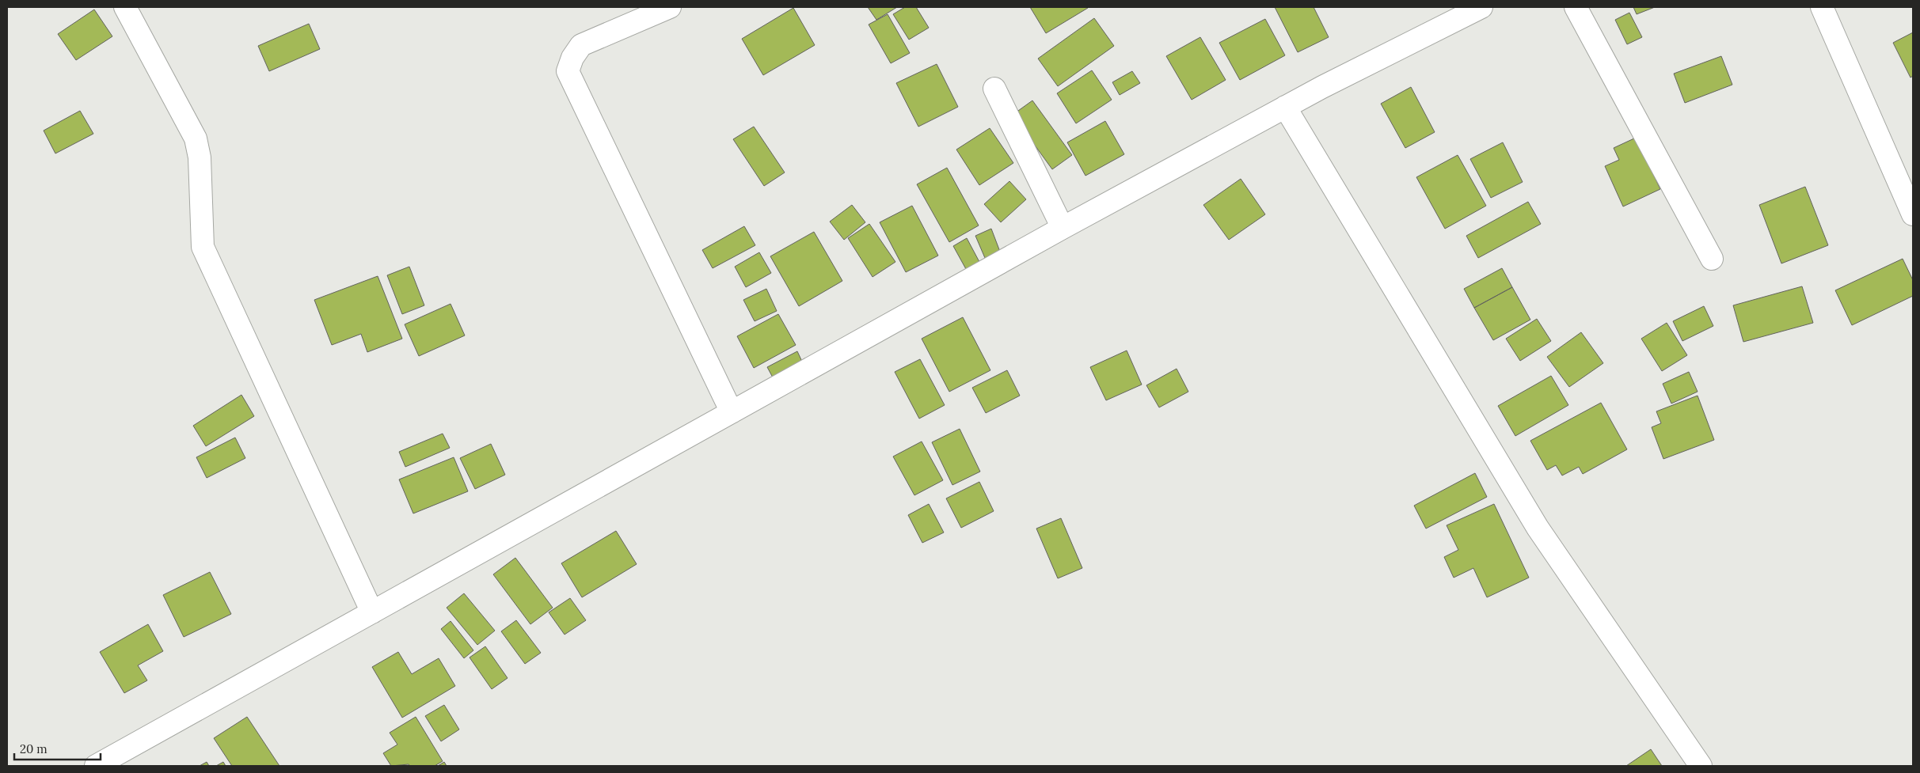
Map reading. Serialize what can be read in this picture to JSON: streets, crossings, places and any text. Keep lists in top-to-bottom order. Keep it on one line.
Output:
{"scale_bar":"20 m"}
